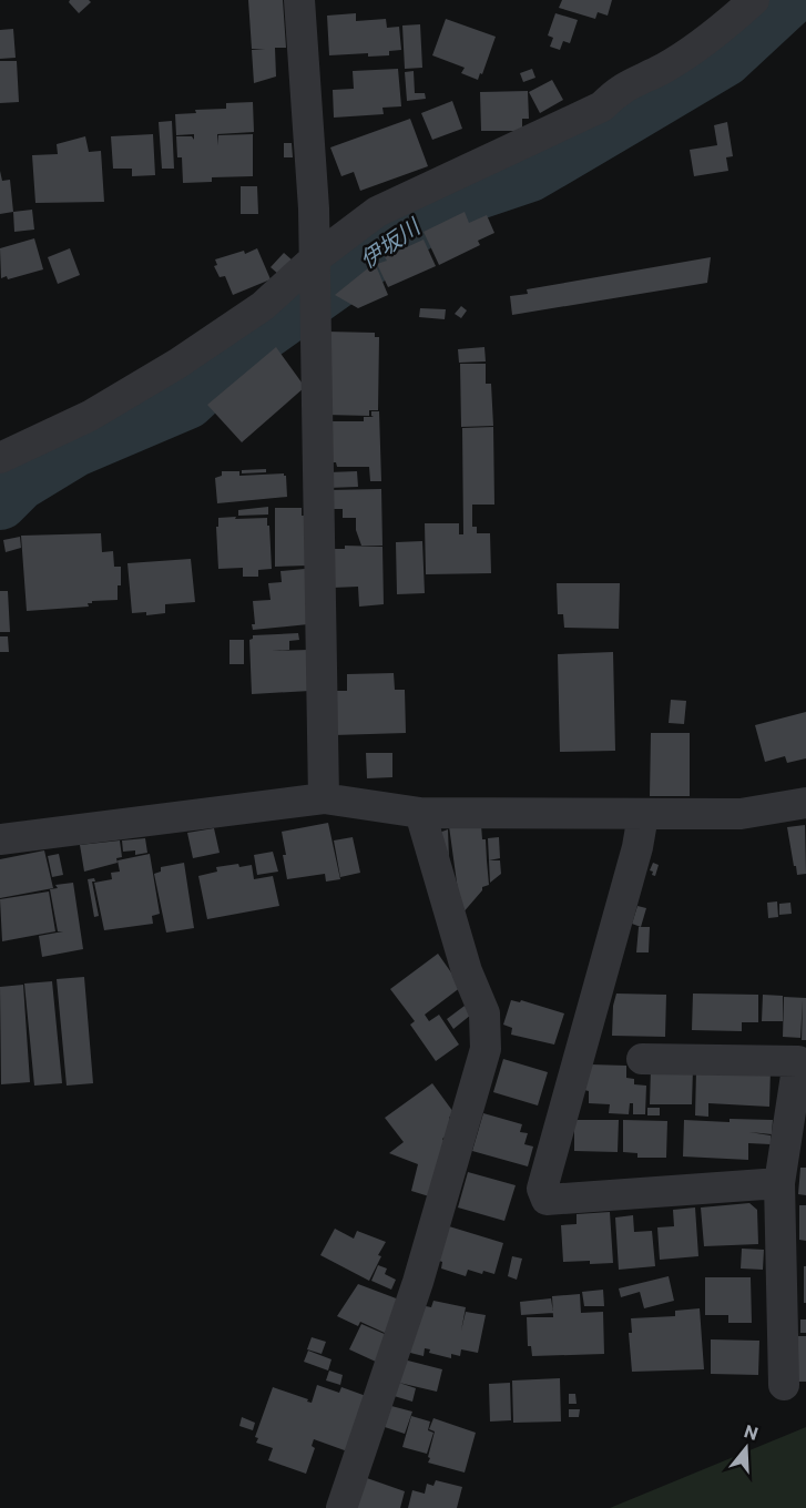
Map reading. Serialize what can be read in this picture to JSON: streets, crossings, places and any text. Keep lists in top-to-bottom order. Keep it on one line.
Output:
{"water":["伊坂川"],"north":"top"}
